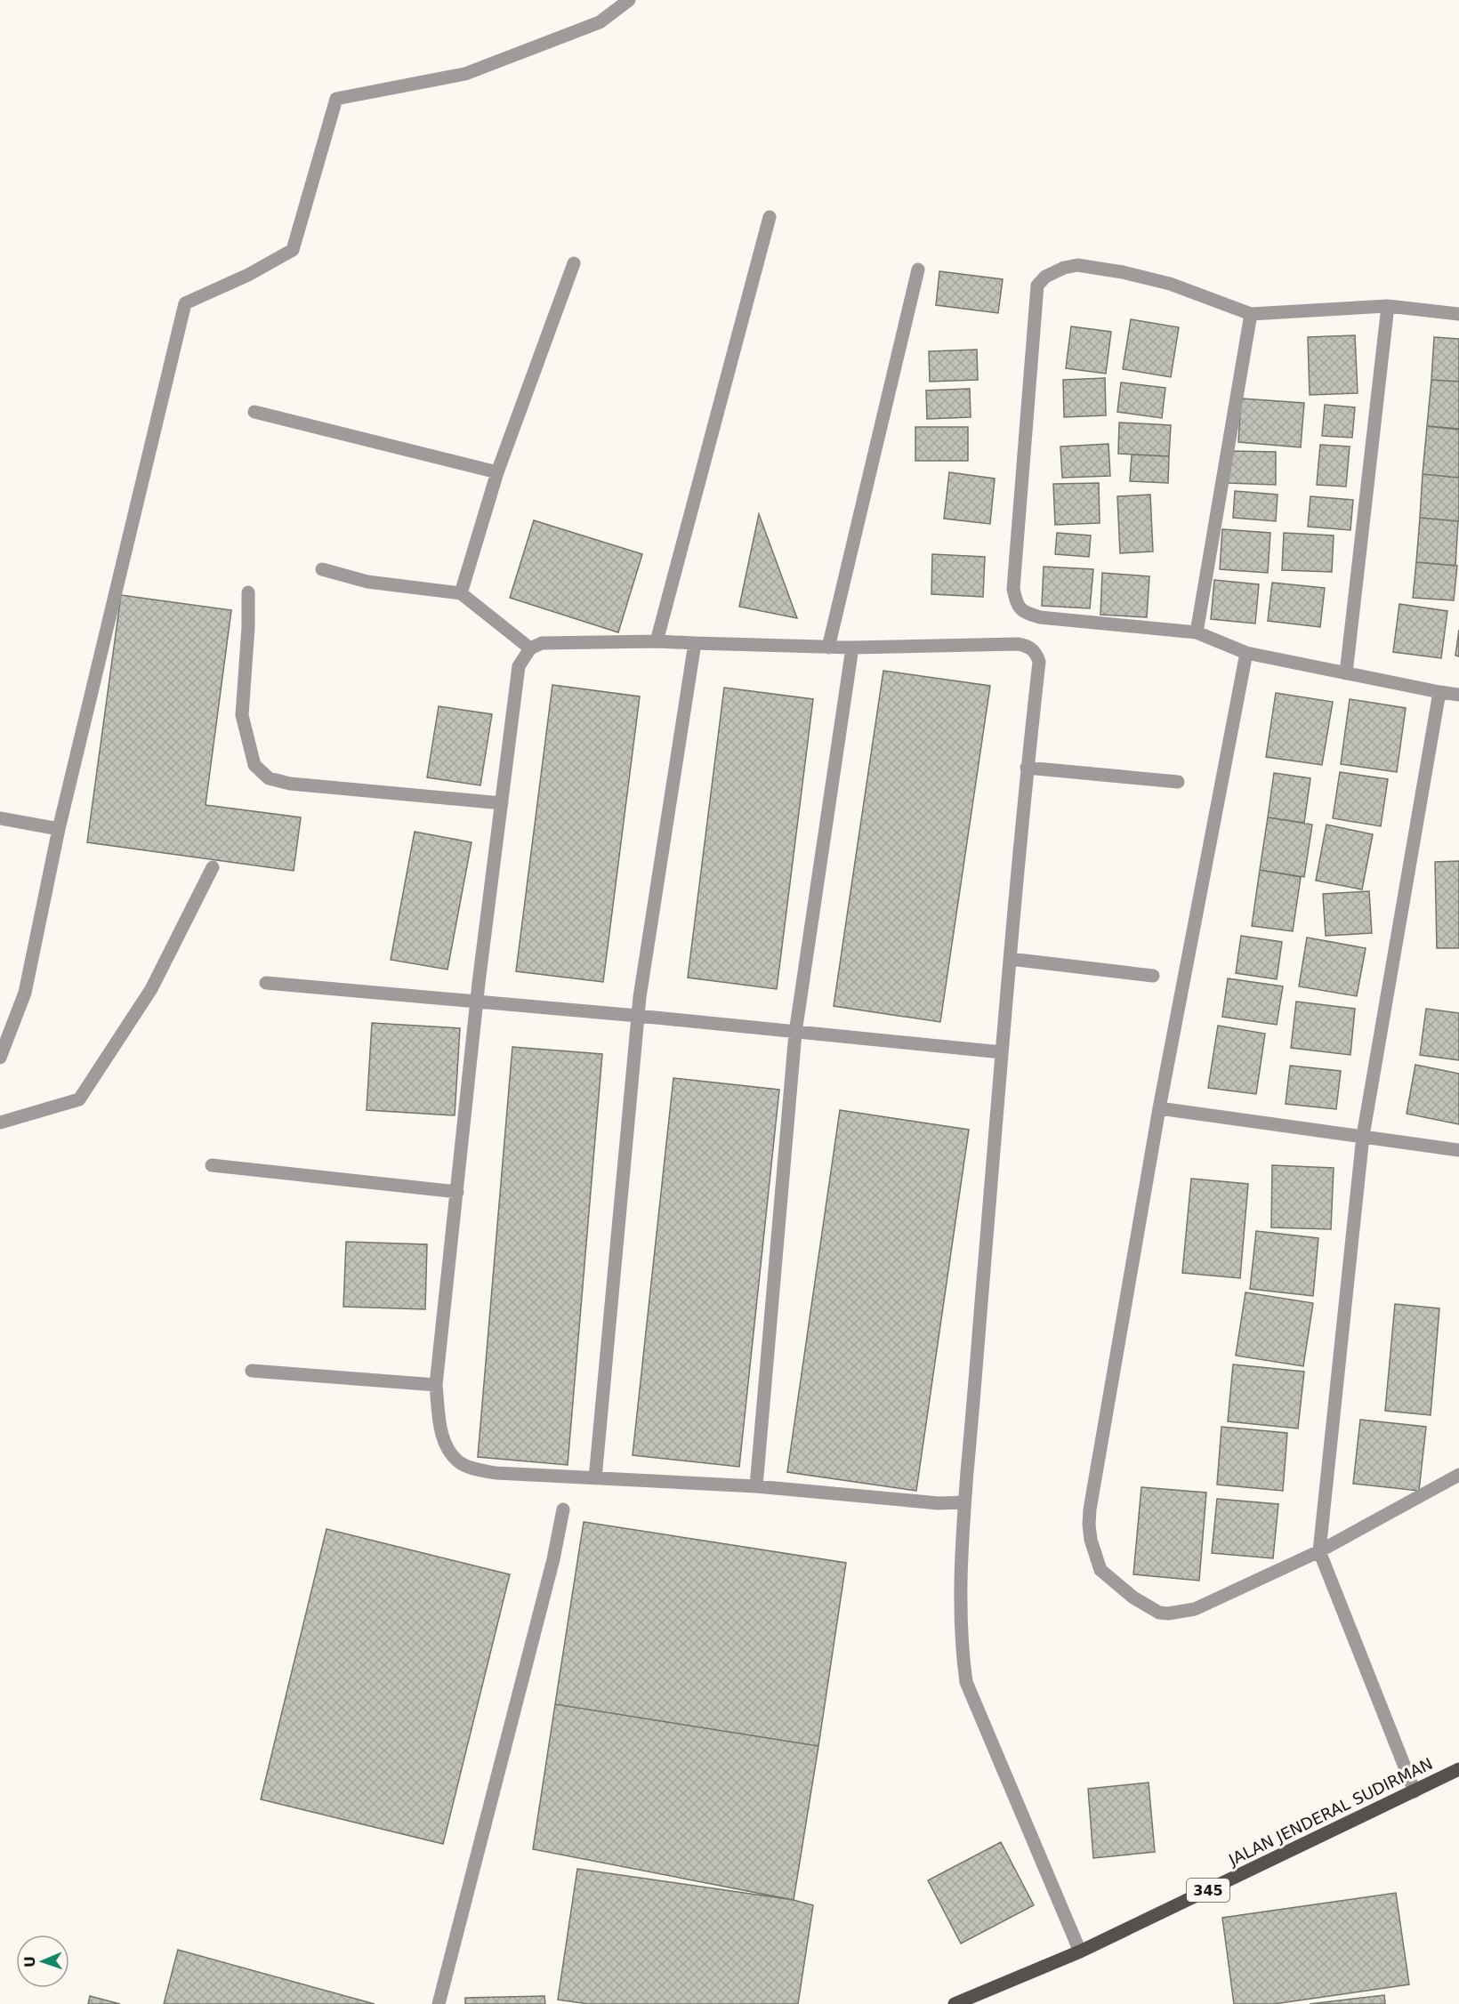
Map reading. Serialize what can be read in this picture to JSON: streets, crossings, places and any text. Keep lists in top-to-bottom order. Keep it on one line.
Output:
{"streets":{"main road":["JALAN JENDERAL SUDIRMAN","345"]},"north":"left"}
